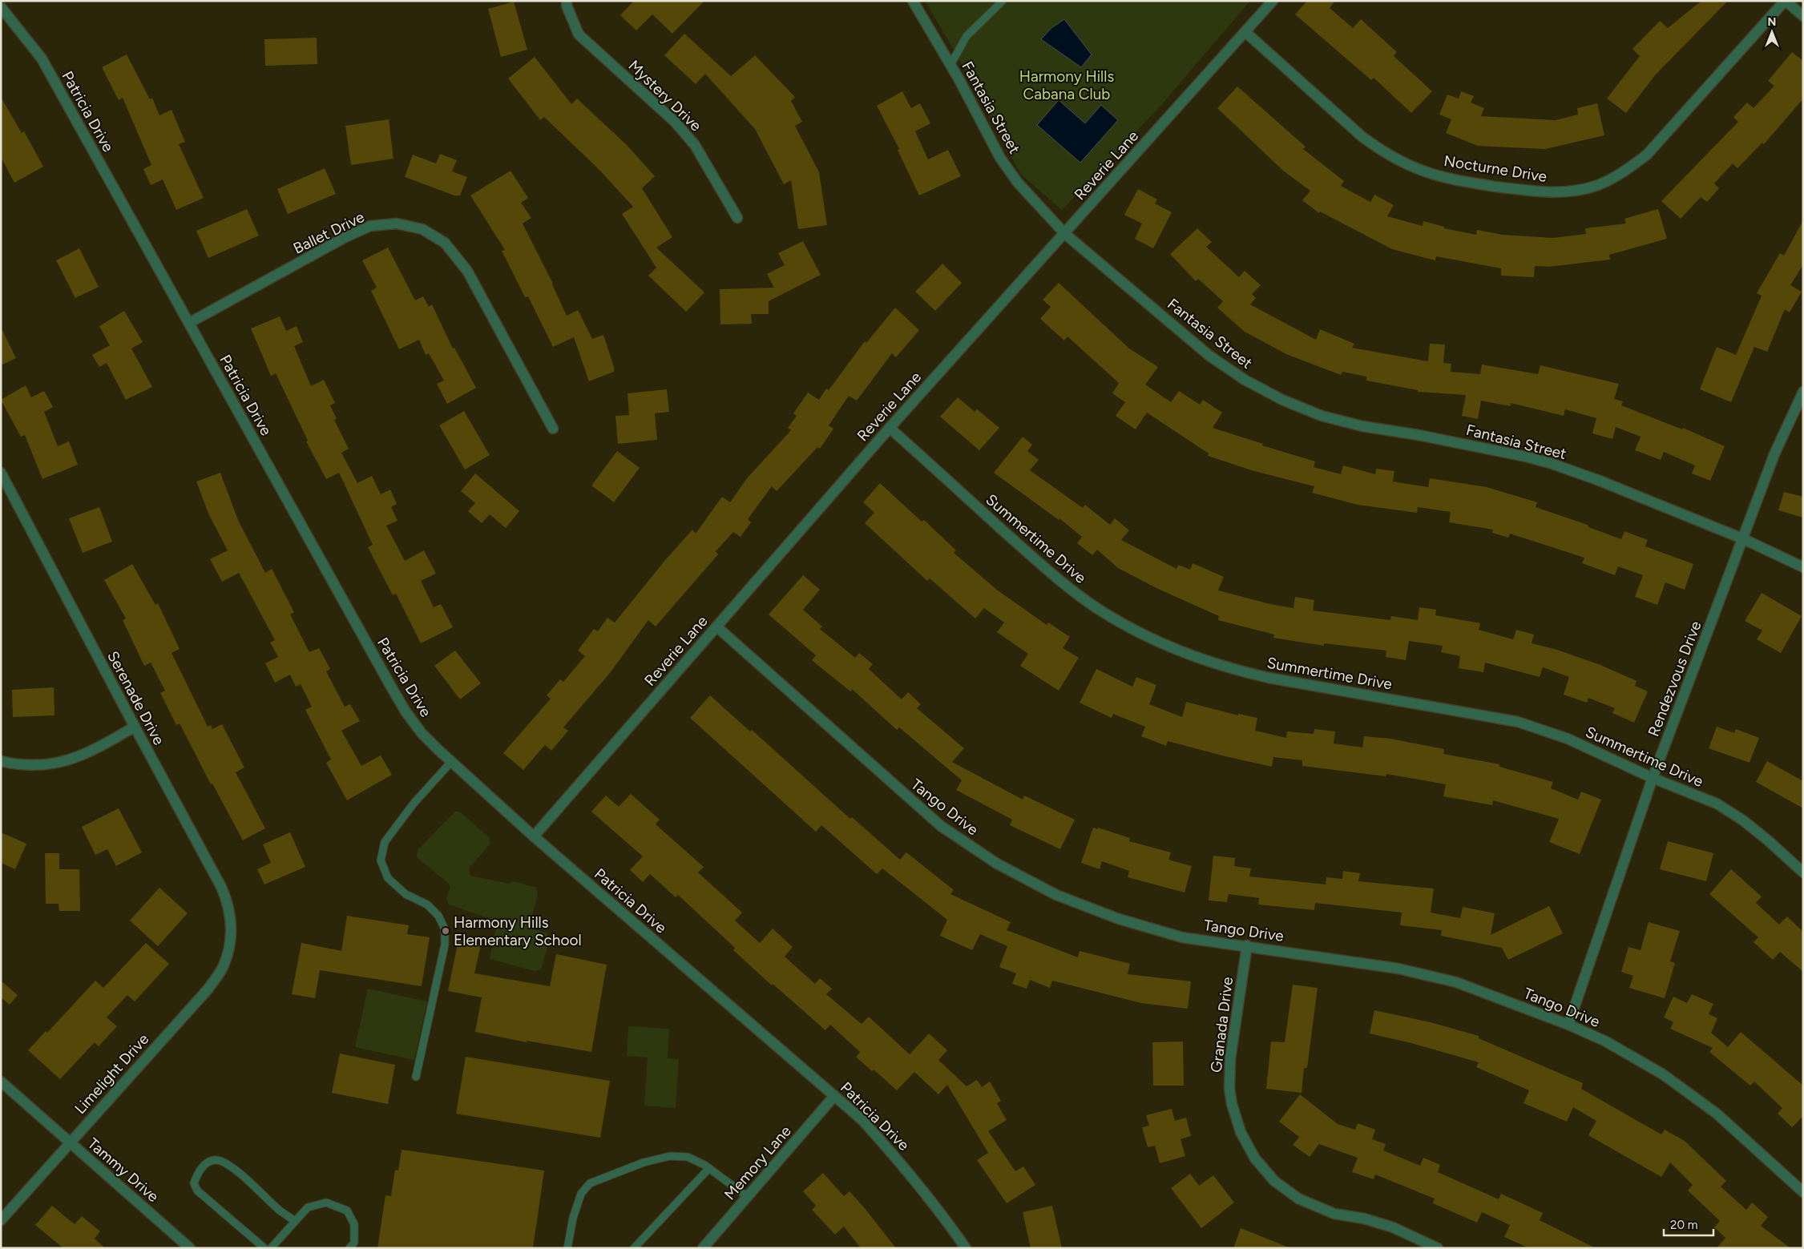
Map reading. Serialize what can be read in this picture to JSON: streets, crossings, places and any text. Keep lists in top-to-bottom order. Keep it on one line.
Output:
{"streets":{"street":["Mystery Drive","Fantasia Street","Patricia Drive","Reverie Lane","Nocturne Drive","Ballet Drive","Summertime Drive","Rendezvous Drive","Serenade Drive","Tango Drive","Granada Drive","Limelight Drive","Memory Lane","Tammy Drive"]},"crossings":[["Fantasia Street","Reverie Lane"],["Fantasia Street","Rendezvous Drive"],["Patricia Drive","Reverie Lane"],["Patricia Drive","Ballet Drive"],["Patricia Drive","Memory Lane"],["Reverie Lane","Nocturne Drive"],["Reverie Lane","Summertime Drive"],["Reverie Lane","Tango Drive"],["Summertime Drive","Rendezvous Drive"],["Rendezvous Drive","Tango Drive"],["Serenade Drive","Limelight Drive"],["Tango Drive","Granada Drive"],["Limelight Drive","Tammy Drive"]],"parks":["Harmony Hills Cabana Club"],"places":["Harmony Hills Elementary School"],"scale_bar":"20 m","north":"top"}
